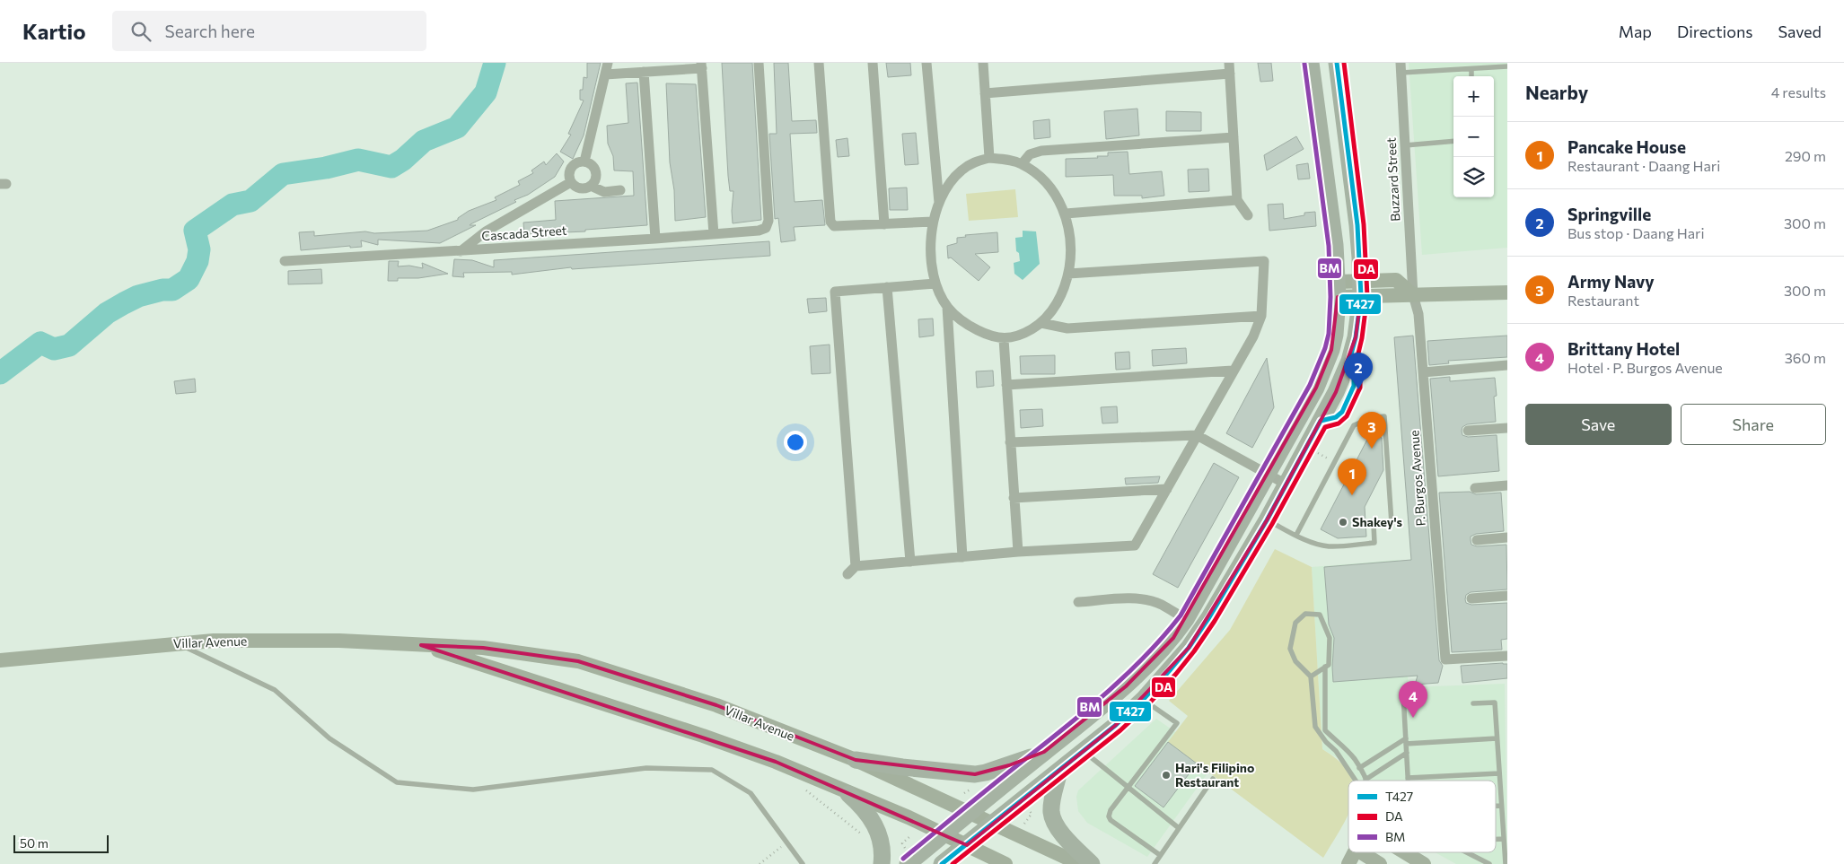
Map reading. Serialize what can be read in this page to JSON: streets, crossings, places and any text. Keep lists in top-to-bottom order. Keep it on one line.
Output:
{"streets":{"street":["Buzzard Street","Cascada Street","P. Burgos Avenue","Villar Avenue"]},"crossings":[["Buzzard Street","P. Burgos Avenue"]],"places":["Shakey's","Hari's Filipino Restaurant"],"lines":["transit line T427","transit line DA","transit line BM"],"legend":["T427","DA","BM"],"scale_bar":"50 m","page":{"header":"Kartio","search":"Search here","nav":["Map","Directions","Saved"],"heading":["Nearby","4 results"],"map_buttons":["+","−"],"list":[{"mark":"1","name":"Pancake House","note":"Restaurant · Daang Hari","value":"290 m"},{"mark":"2","name":"Springville","note":"Bus stop · Daang Hari","value":"300 m"},{"mark":"3","name":"Army Navy","note":"Restaurant","value":"300 m"},{"mark":"4","name":"Brittany Hotel","note":"Hotel · P. Burgos Avenue","value":"360 m"}],"pins":["2","3","1","4"],"buttons":["Save","Share"],"scale":"50 m"}}
